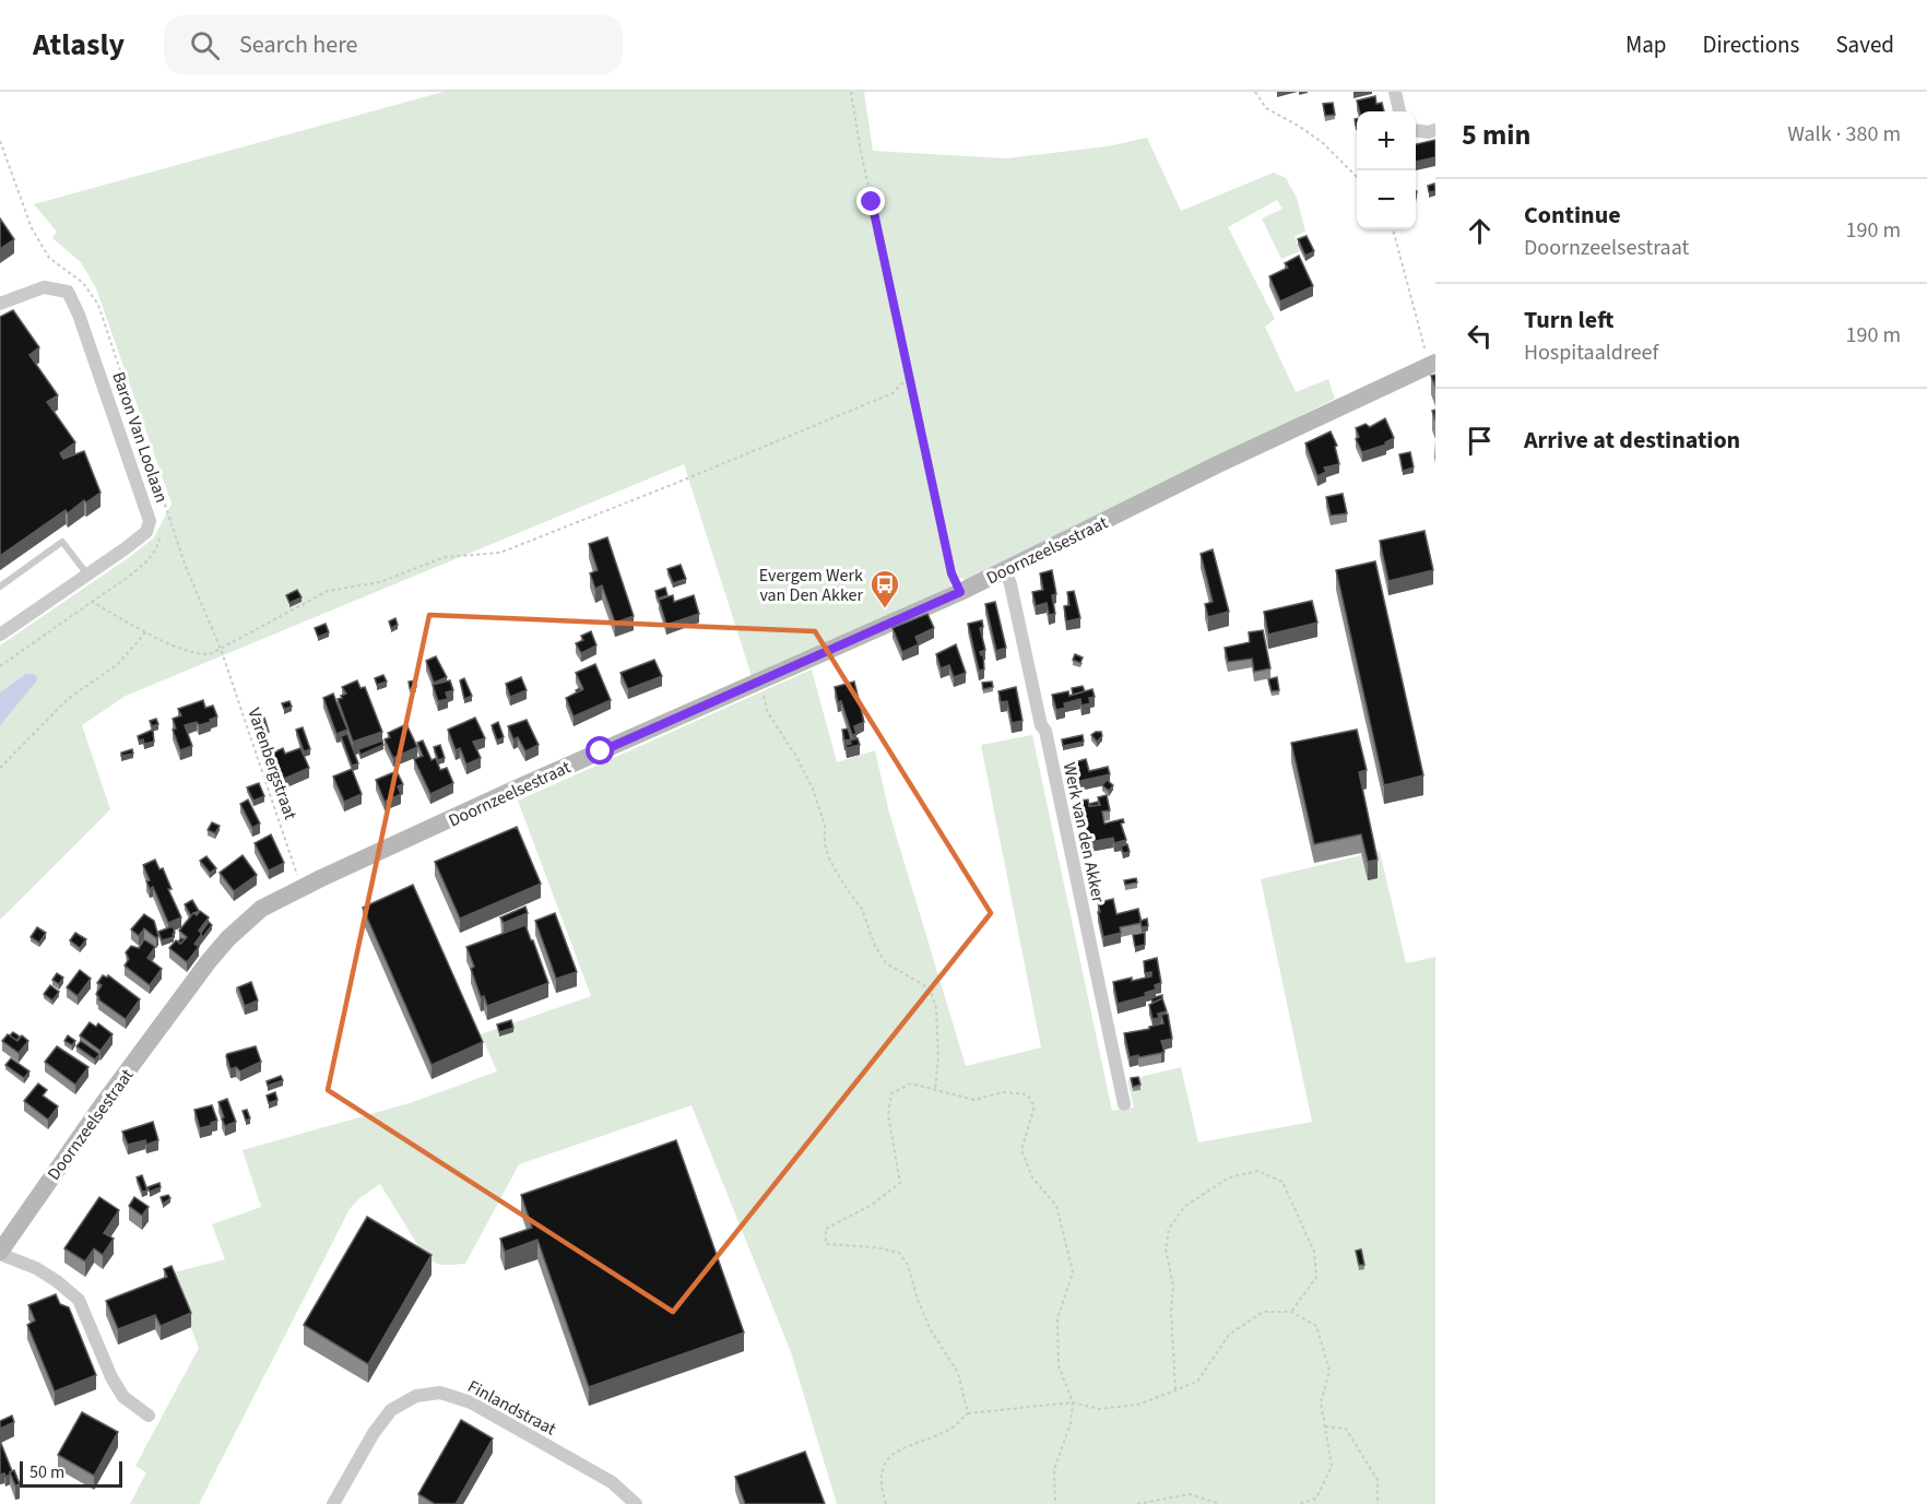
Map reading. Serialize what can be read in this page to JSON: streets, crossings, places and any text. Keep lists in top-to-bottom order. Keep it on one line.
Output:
{"streets":{"main road":["Doornzeelsestraat"],"street":["Baron Van Loolaan","Werk van den Akker","Finlandstraat"],"path":["Varenbergstraat"]},"crossings":[["Doornzeelsestraat","Varenbergstraat"],["Doornzeelsestraat","Werk van den Akker"]],"places":{"bus stop":["Evergem Werk van Den Akker"]},"scale_bar":"50 m","page":{"header":"Atlasly","search":"Search here","nav":["Map","Directions","Saved"],"heading":["5 min","Walk · 380 m"],"map_buttons":["+","−"],"list":[["Continue","Doornzeelsestraat","190 m"],["Turn left","Hospitaaldreef","190 m"],"Arrive at destination"],"scale":"50 m"}}
